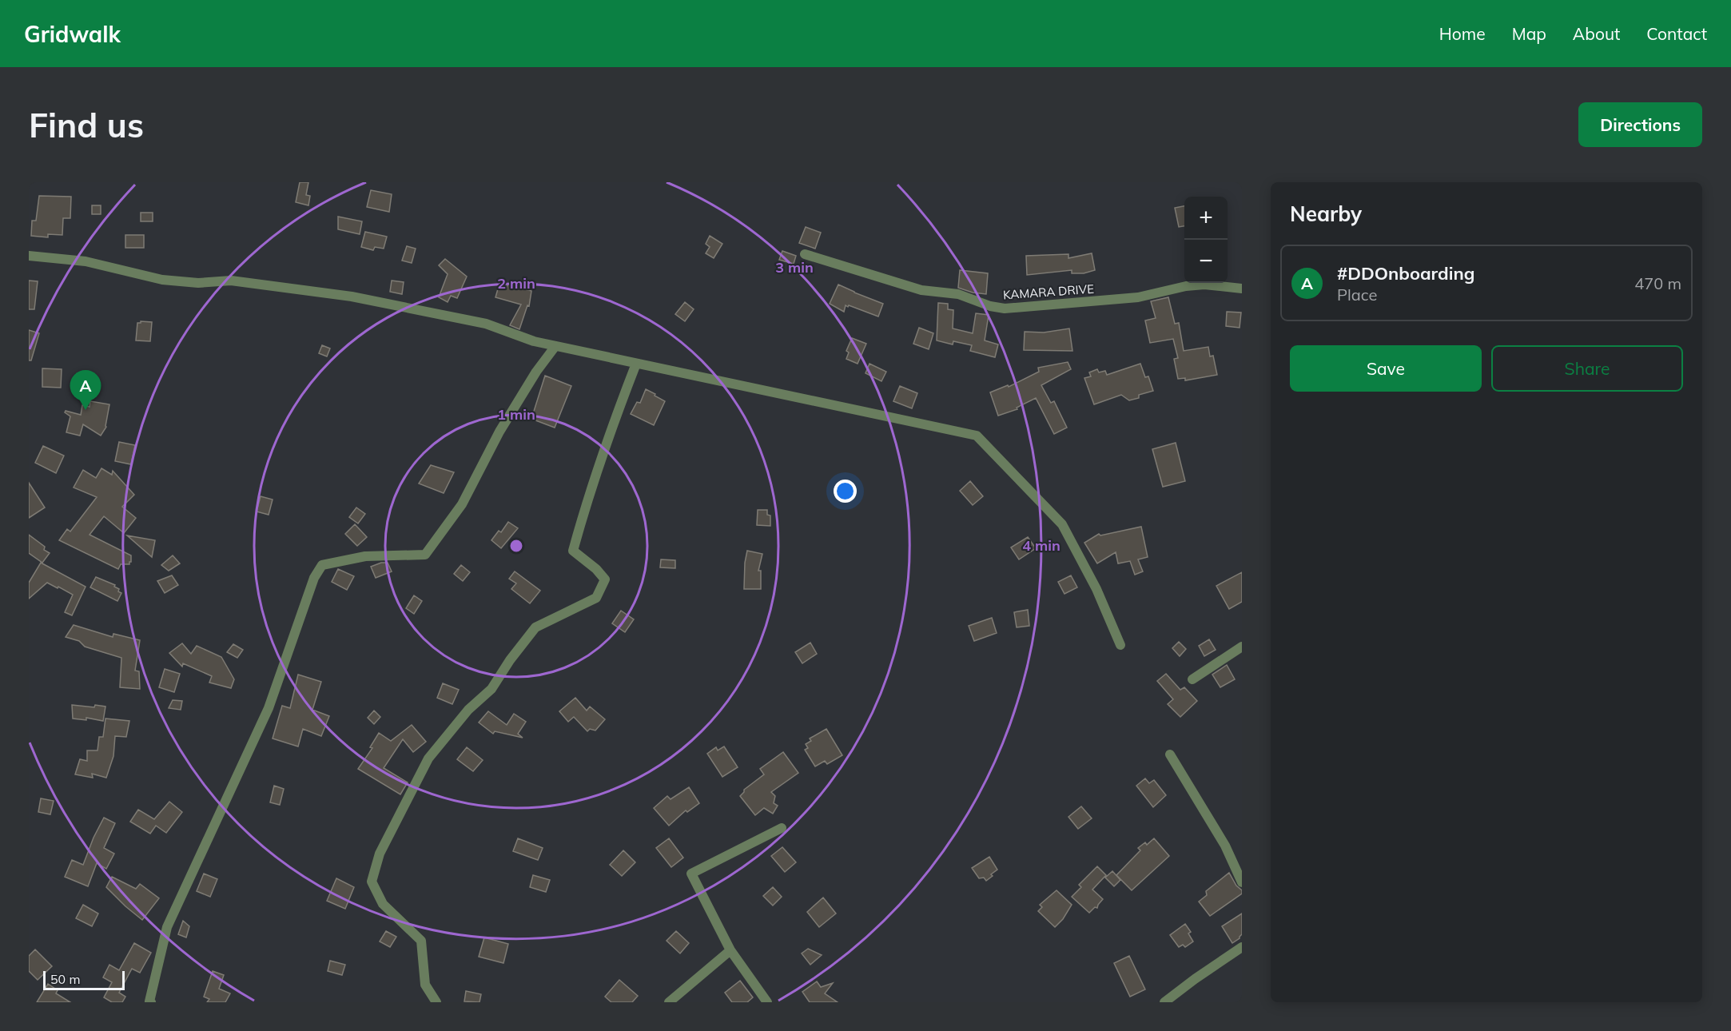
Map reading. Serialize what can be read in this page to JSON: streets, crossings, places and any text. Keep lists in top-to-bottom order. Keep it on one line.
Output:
{"streets":{"street":["KAMARA DRIVE"]},"scale_bar":"50 m","page":{"header":"Gridwalk","nav":["Home","Map","About","Contact"],"buttons":["Directions",["Save","Share"]],"title":"Find us","heading":"Nearby","map_buttons":["+","−"],"list":[{"mark":"A","name":"#DDOnboarding","note":"Place","value":"470 m"}],"pins":"A","scale":"50 m"},"rings":["3 min","2 min","1 min","4 min"]}
